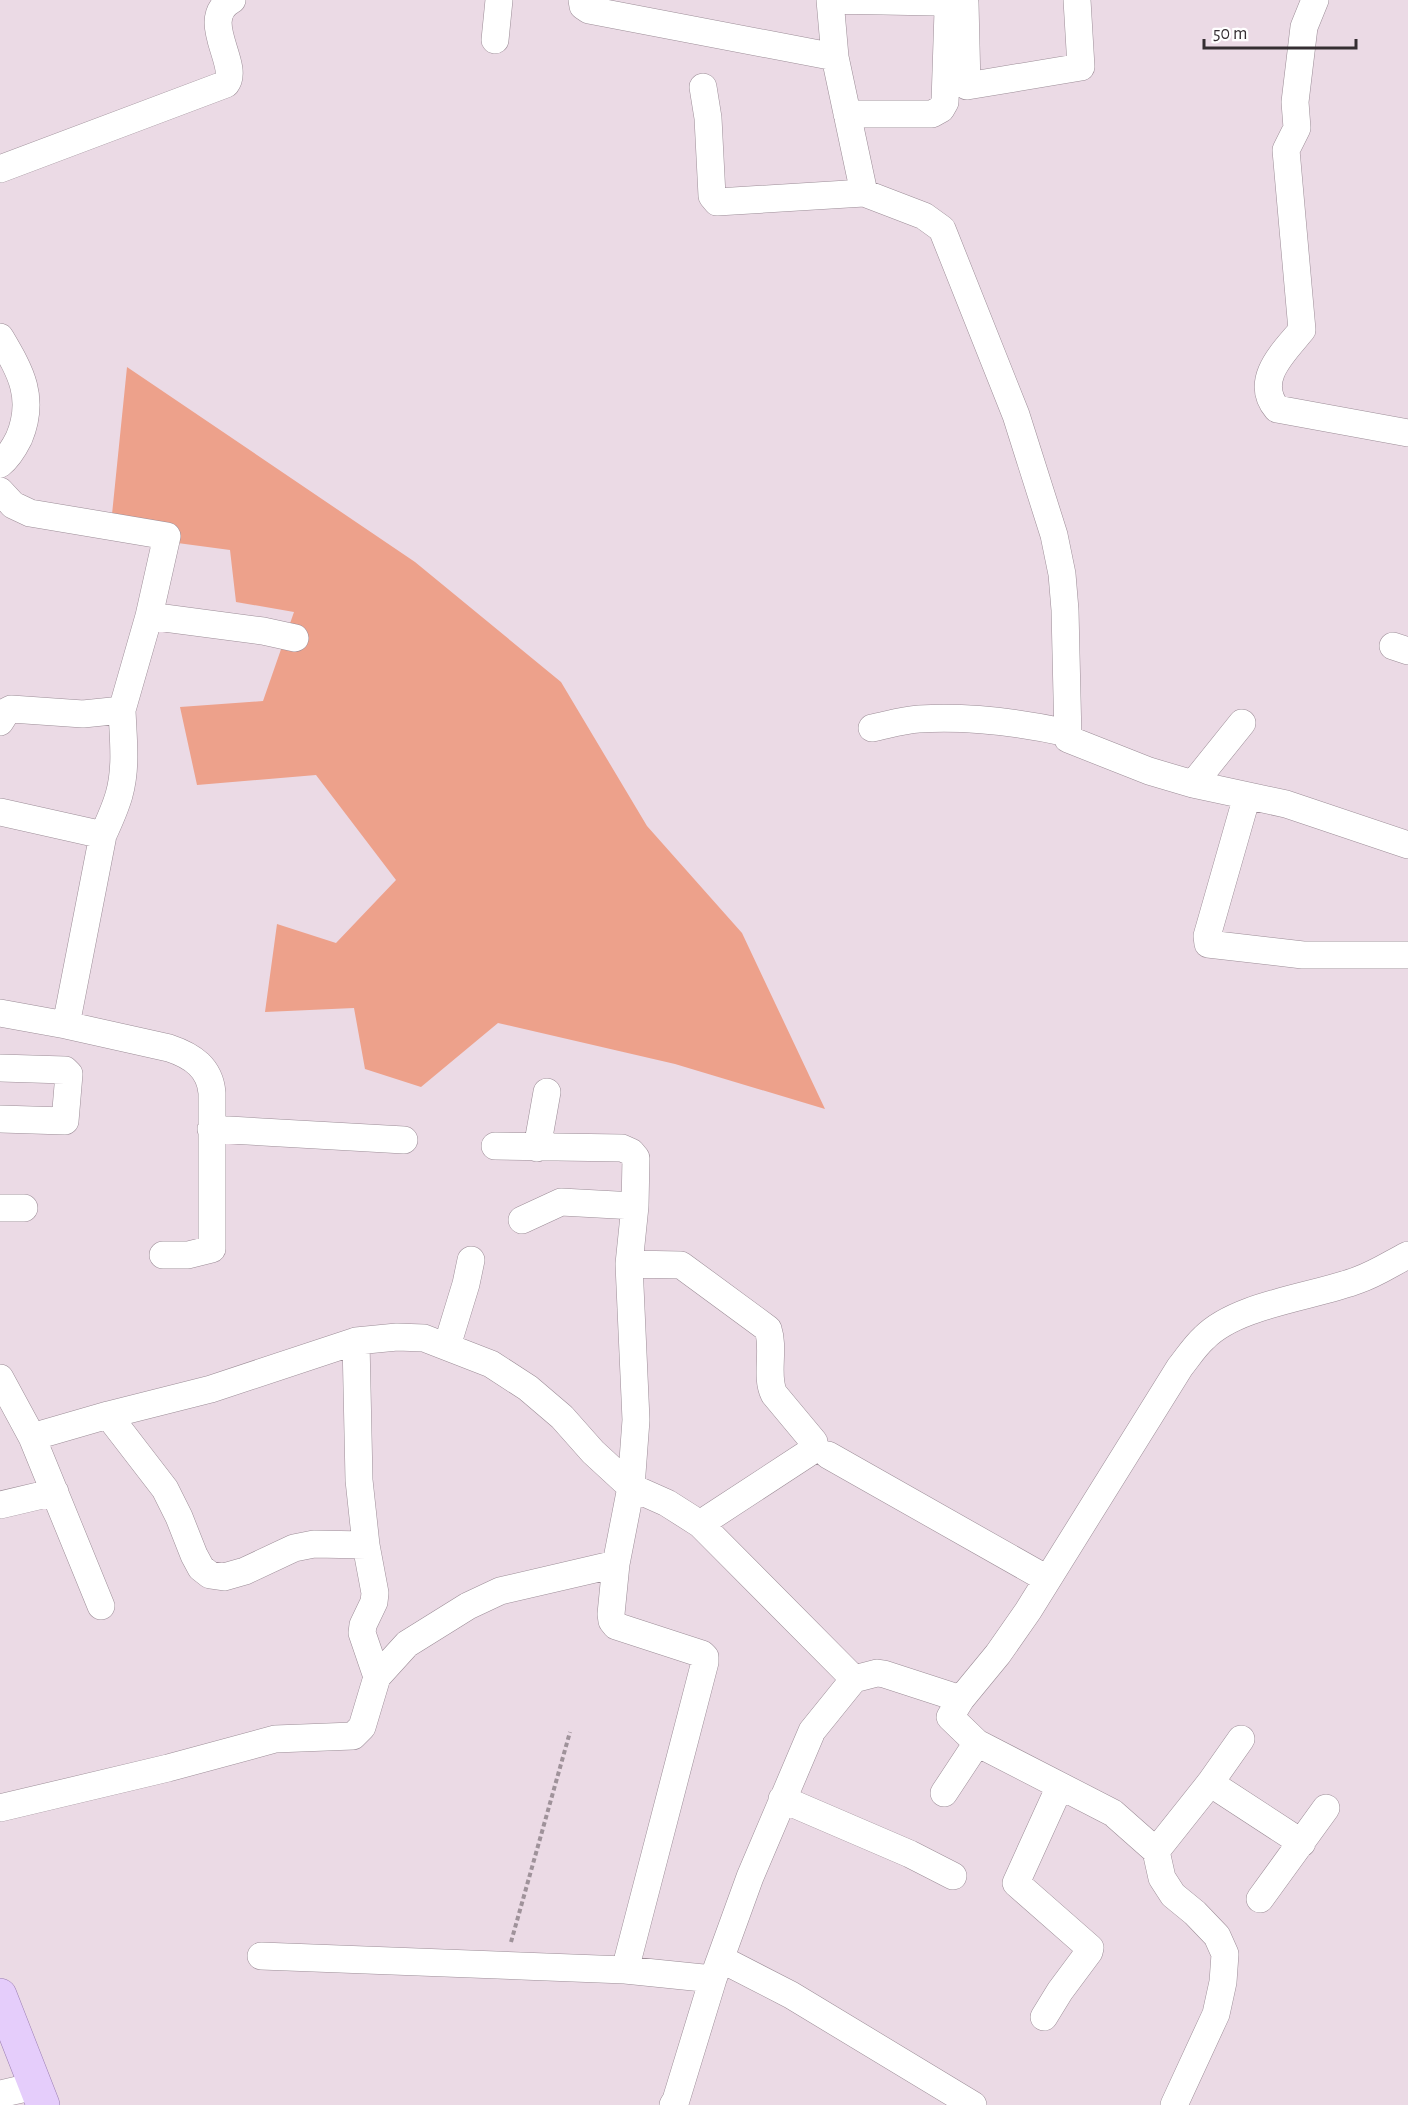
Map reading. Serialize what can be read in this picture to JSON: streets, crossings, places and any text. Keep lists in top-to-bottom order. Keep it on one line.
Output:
{"scale_bar":"50 m"}
